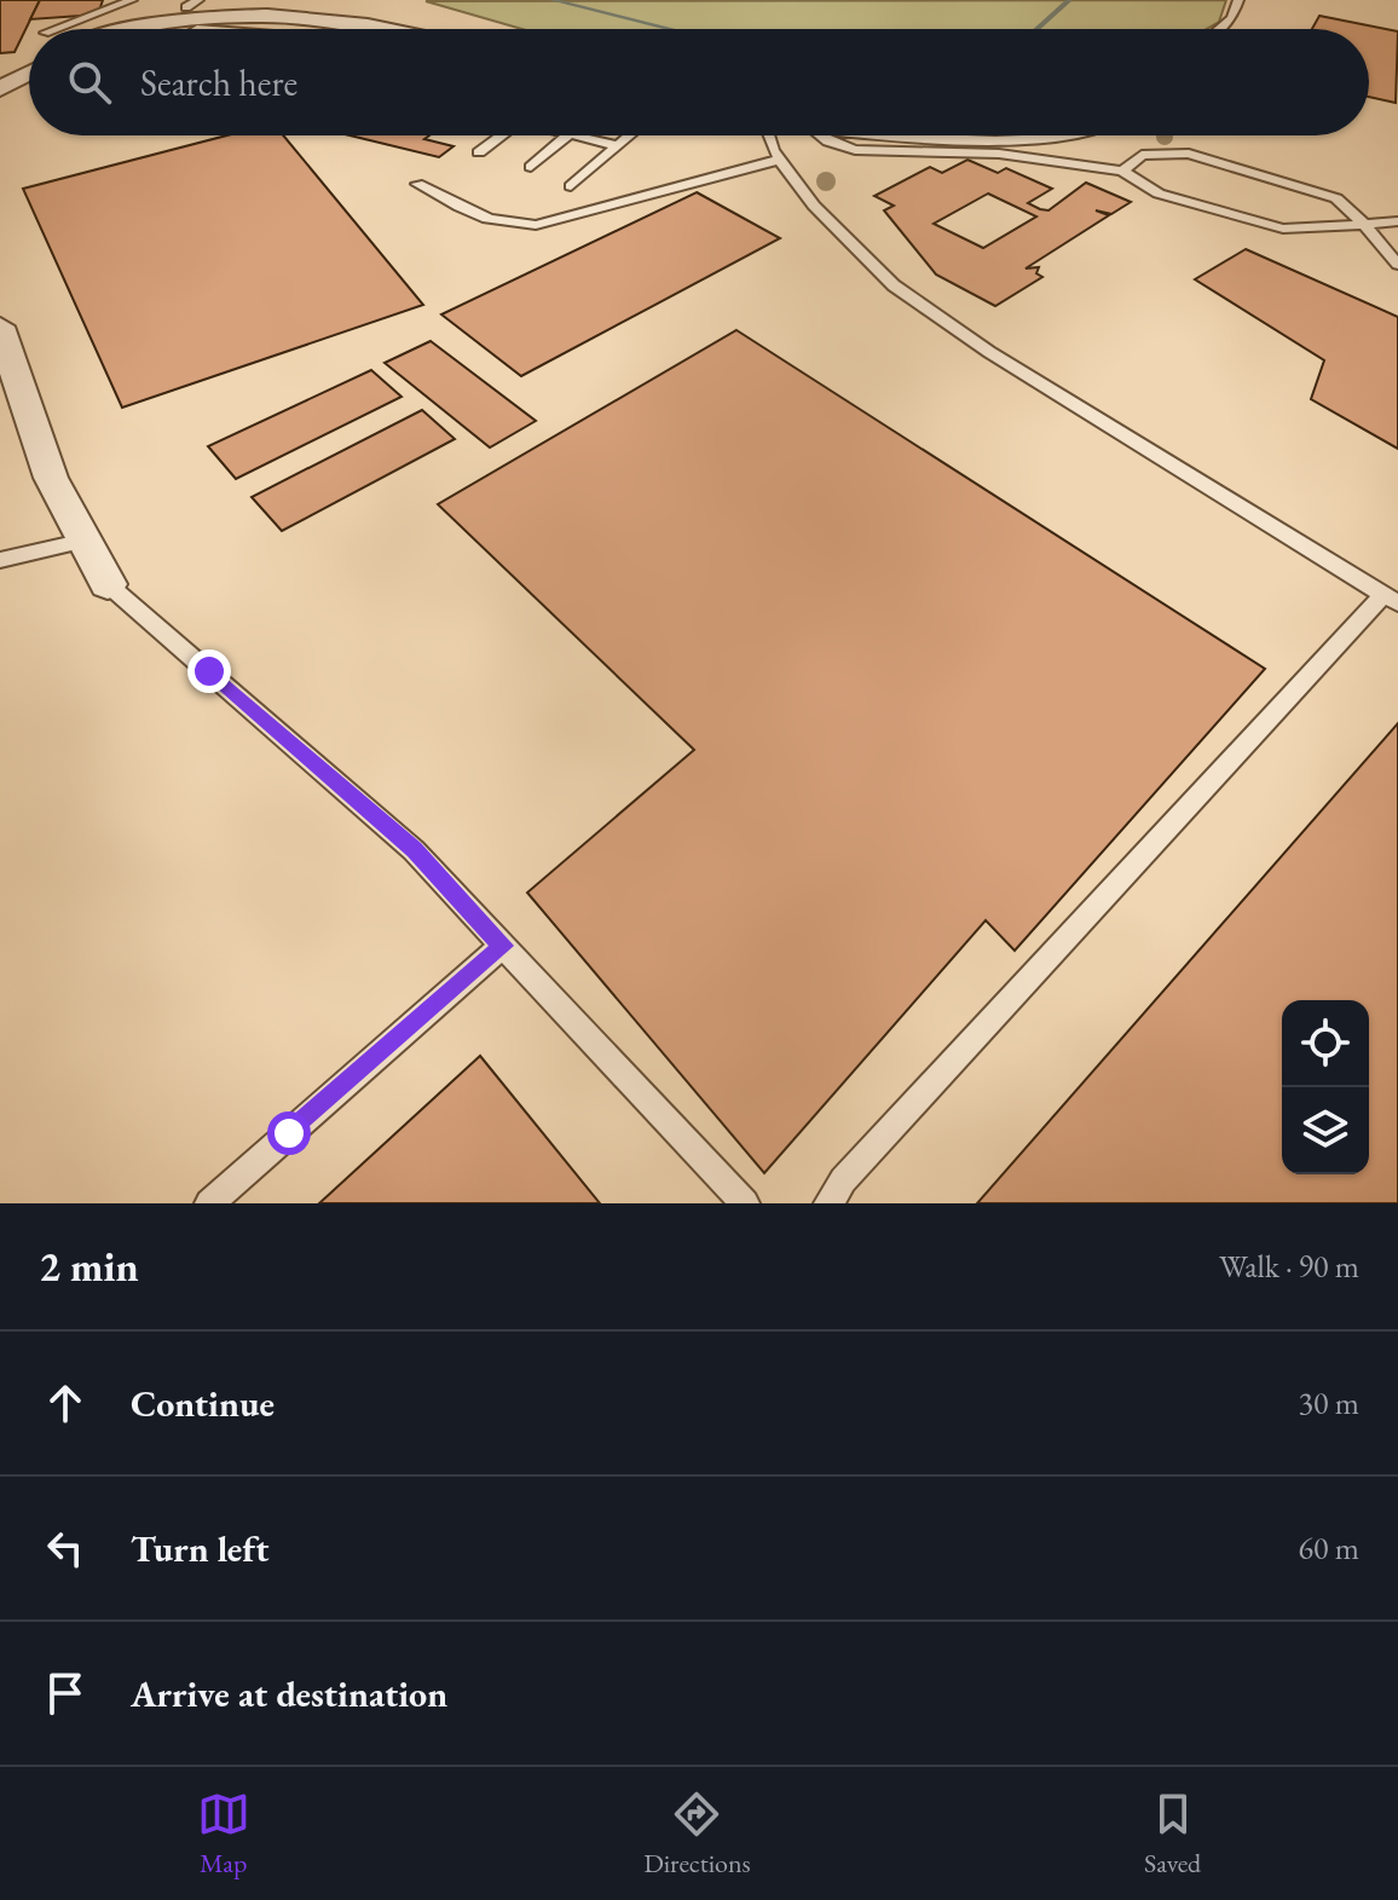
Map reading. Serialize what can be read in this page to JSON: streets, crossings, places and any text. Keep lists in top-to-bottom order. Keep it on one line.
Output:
{"page":{"search":"Search here","heading":["2 min","Walk · 90 m"],"list":[["Continue","30 m"],["Turn left","60 m"],"Arrive at destination"],"nav":["Map","Directions","Saved"]}}
